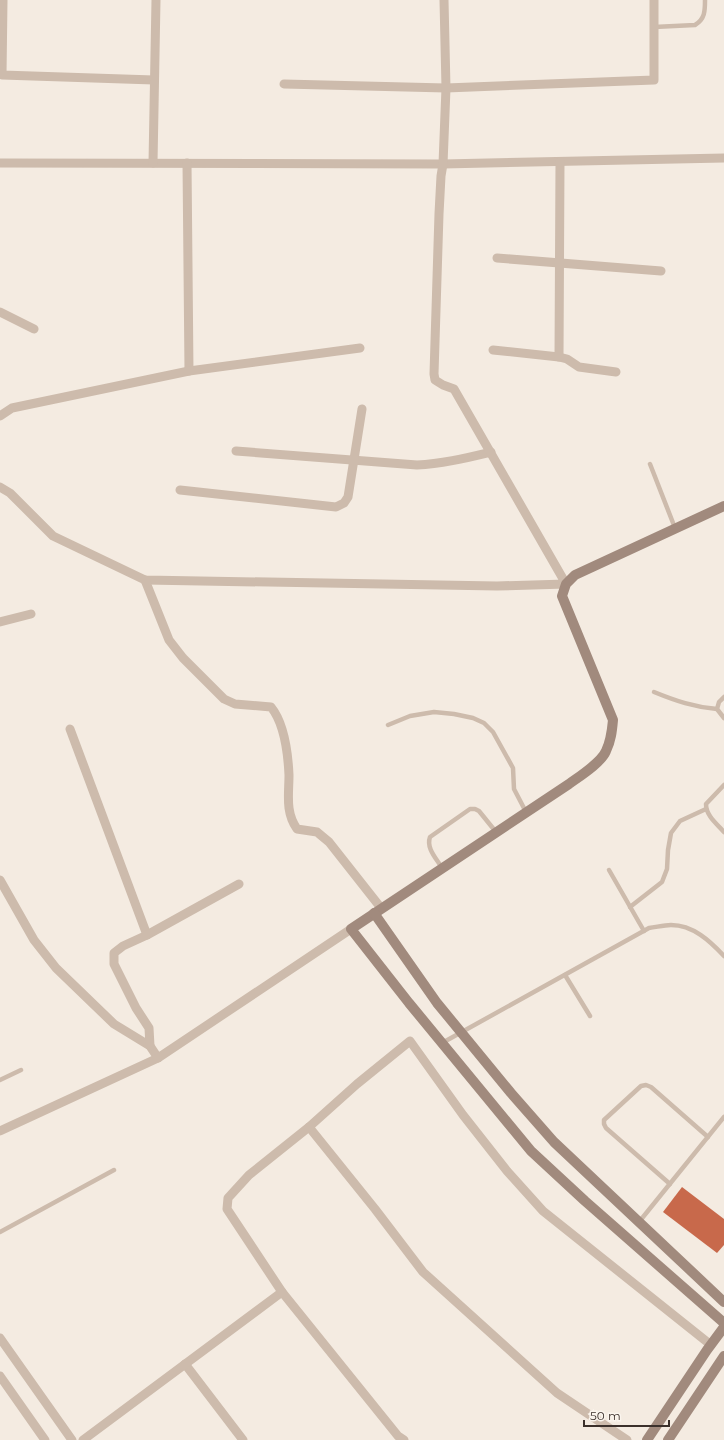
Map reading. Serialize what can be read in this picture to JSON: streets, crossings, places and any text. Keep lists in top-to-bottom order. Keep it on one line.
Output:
{"scale_bar":"50 m"}
